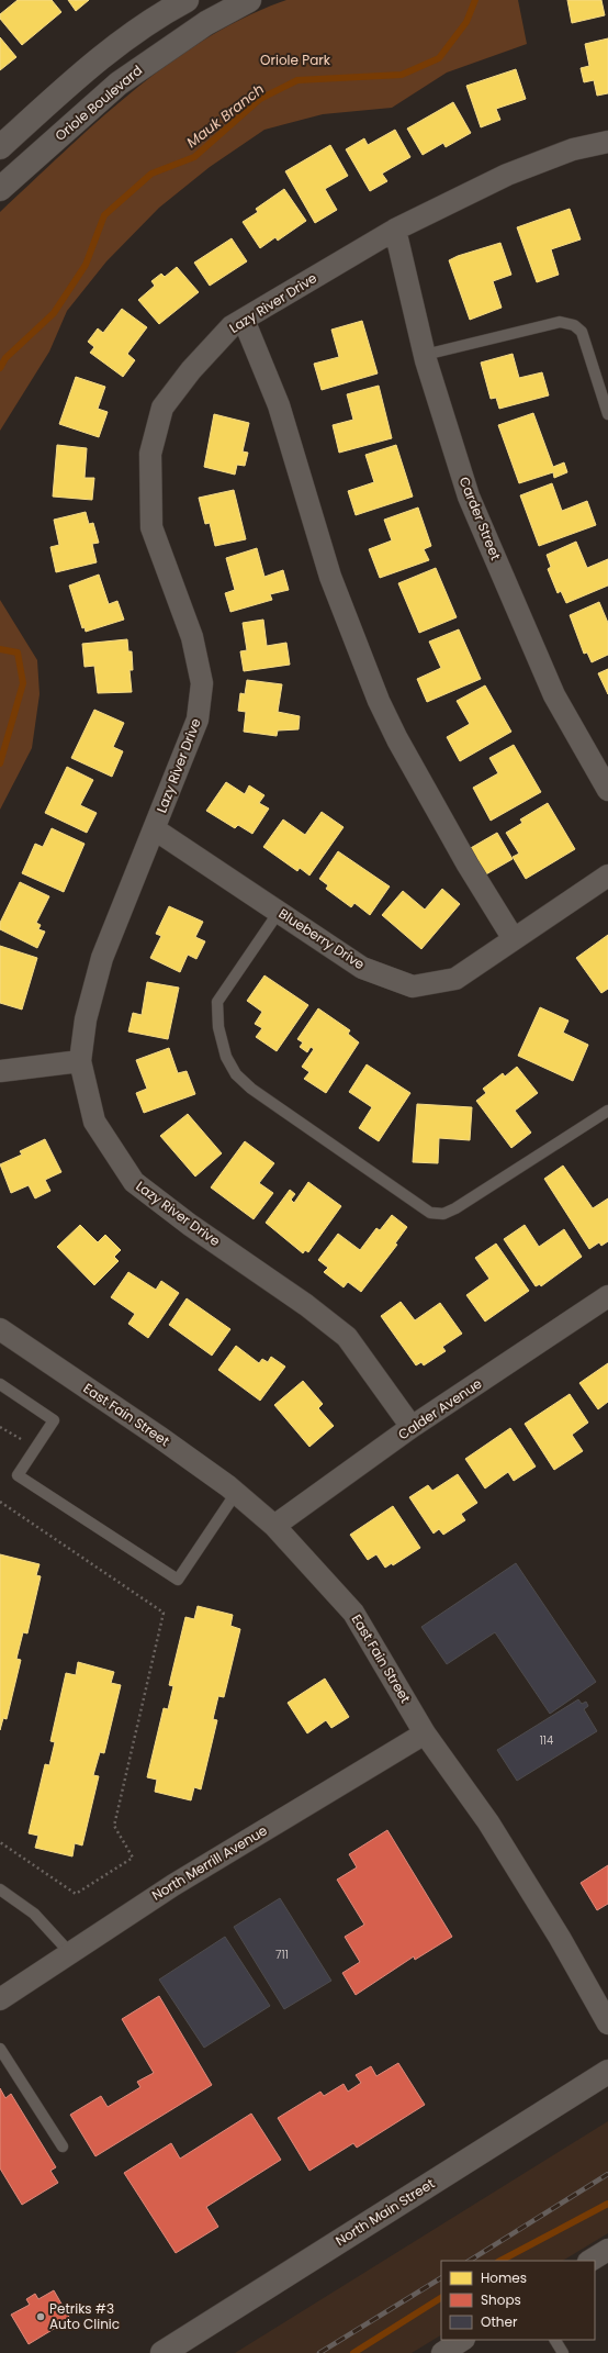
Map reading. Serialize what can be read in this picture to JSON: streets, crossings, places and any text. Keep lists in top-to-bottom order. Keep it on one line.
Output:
{"streets":{"street":["Oriole Boulevard","Lazy River Drive","Carder Street","Blueberry Drive","Calder Avenue","East Fain Street","North Merrill Avenue","North Main Street"]},"crossings":[["Lazy River Drive","Carder Street"],["Lazy River Drive","Blueberry Drive"],["Lazy River Drive","Calder Avenue"],["Calder Avenue","East Fain Street"],["East Fain Street","North Merrill Avenue"]],"water":["Mauk Branch"],"parks":["Oriole Park"],"places":["Petriks #3 Auto Clinic"],"house_numbers":["114","711"],"legend":["Homes","Shops","Other"]}
